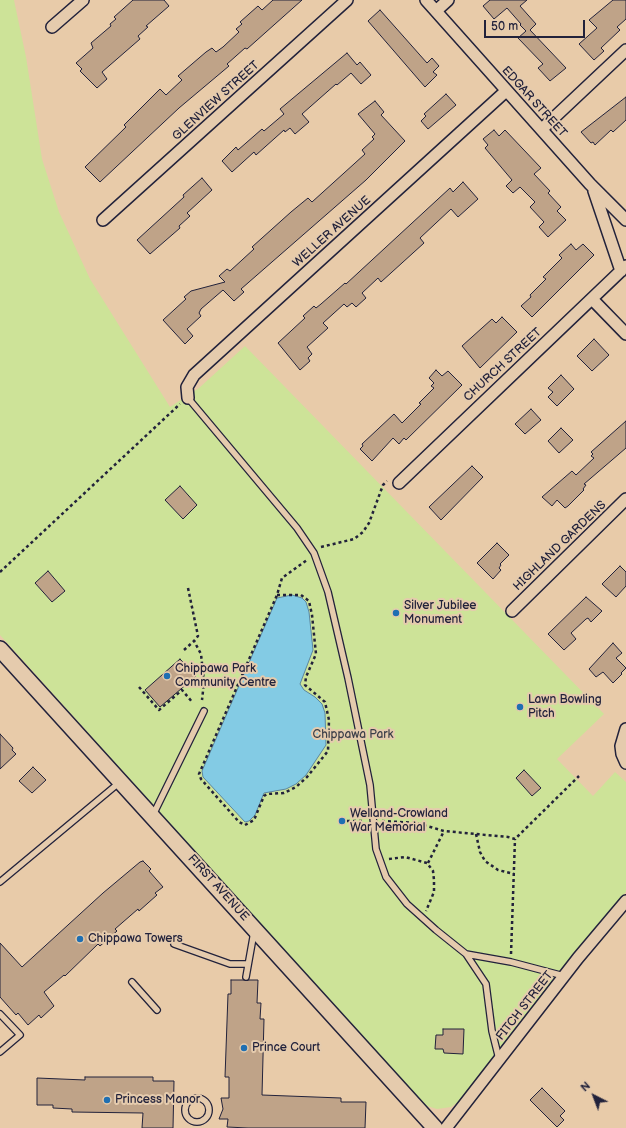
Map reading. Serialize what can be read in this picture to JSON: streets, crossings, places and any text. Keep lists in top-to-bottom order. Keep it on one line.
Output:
{"streets":{"street":["GLENVIEW STREET","EDGAR STREET","WELLER AVENUE","CHURCH STREET","HIGHLAND GARDENS","FIRST AVENUE","FITCH STREET"]},"crossings":[["EDGAR STREET","WELLER AVENUE"]],"parks":["Chippawa Park"],"places":["Silver Jubilee Monument","Chippawa Park Community Centre","Lawn Bowling Pitch","Welland-Crowland War Memorial","Chippawa Towers","Prince Court","Princess Manor"],"scale_bar":"50 m","north":"top left"}
